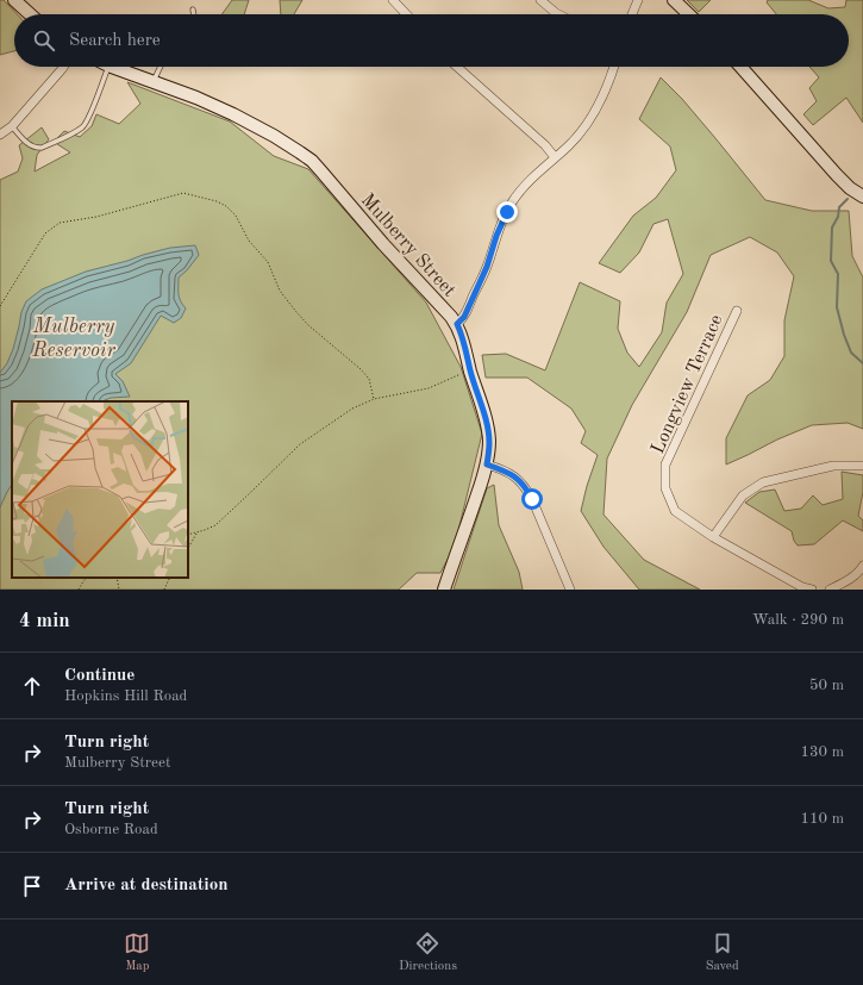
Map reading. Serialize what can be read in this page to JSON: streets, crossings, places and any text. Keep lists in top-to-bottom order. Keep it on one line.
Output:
{"streets":{"street":["Mulberry Street","Longview Terrace"]},"water":["Mulberry Reservoir"],"page":{"search":"Search here","heading":["4 min","Walk · 290 m"],"list":[["Continue","Hopkins Hill Road","50 m"],["Turn right","Mulberry Street","130 m"],["Turn right","Osborne Road","110 m"],"Arrive at destination"],"nav":["Map","Directions","Saved"]}}
